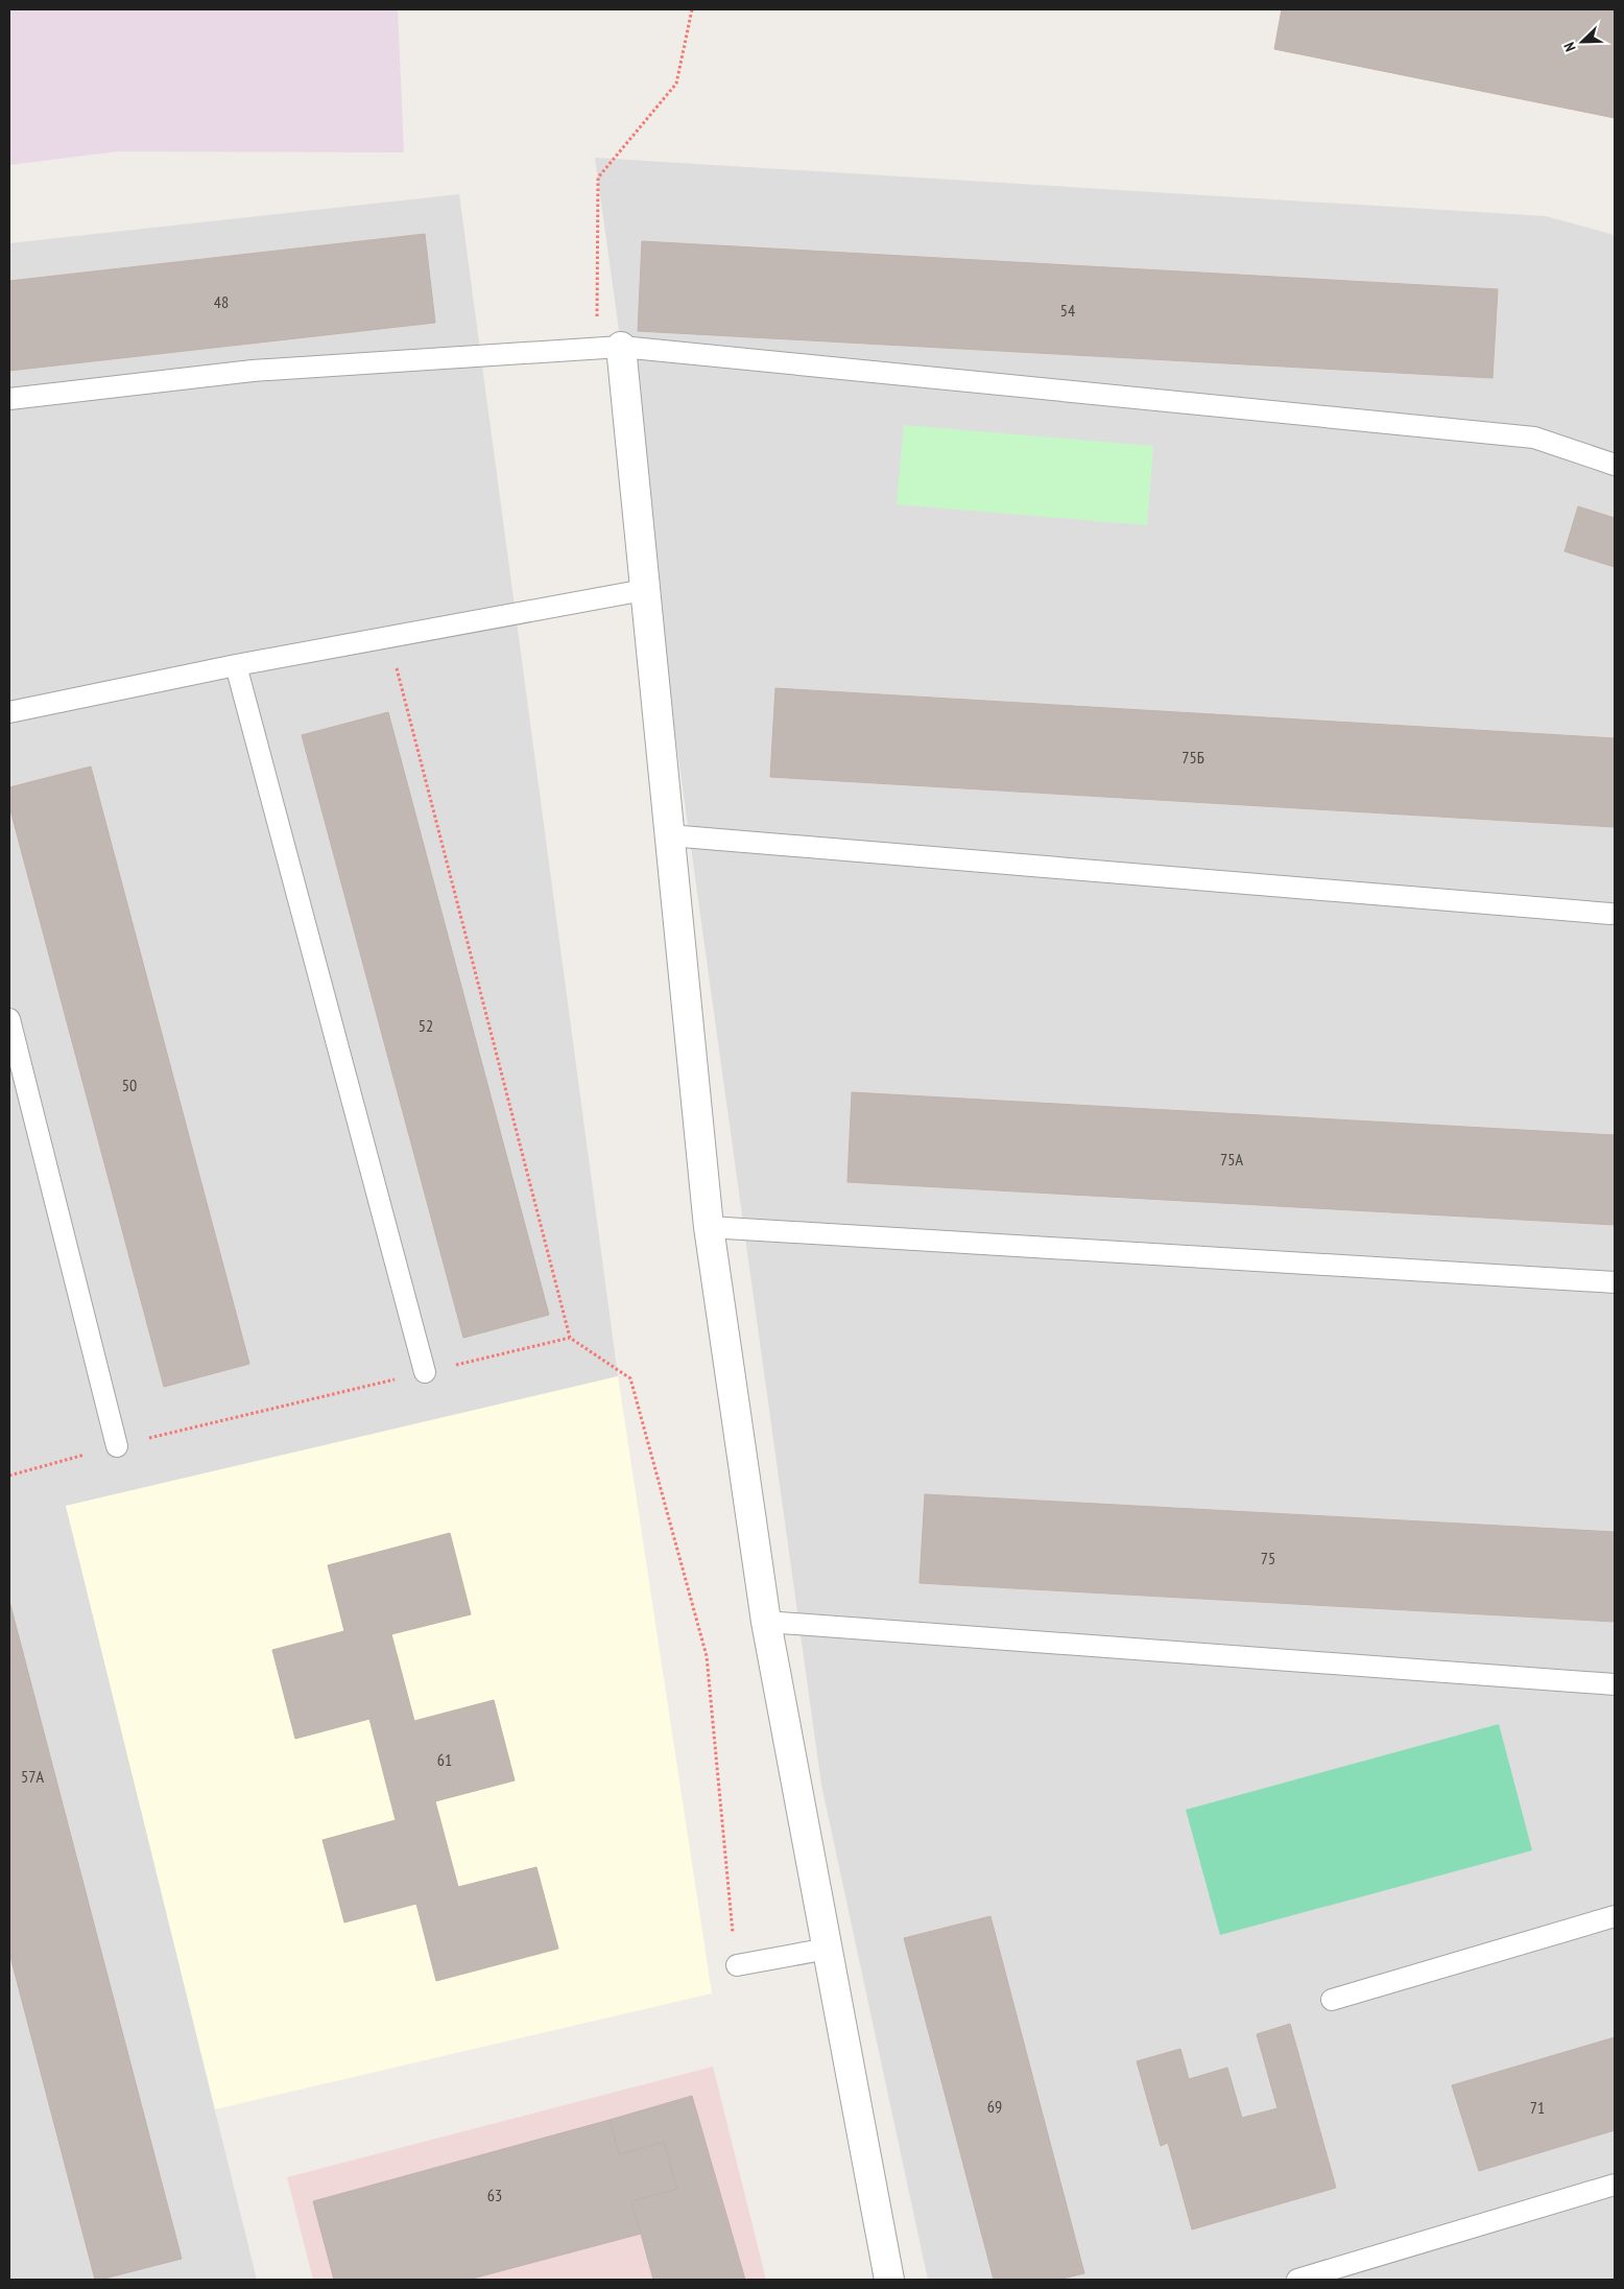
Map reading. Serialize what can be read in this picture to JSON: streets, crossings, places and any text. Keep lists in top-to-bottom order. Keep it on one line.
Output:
{"house_numbers":["48","54","75Б","52","50","75А","75","61","57А","69","71","63"],"north":"bottom left"}
